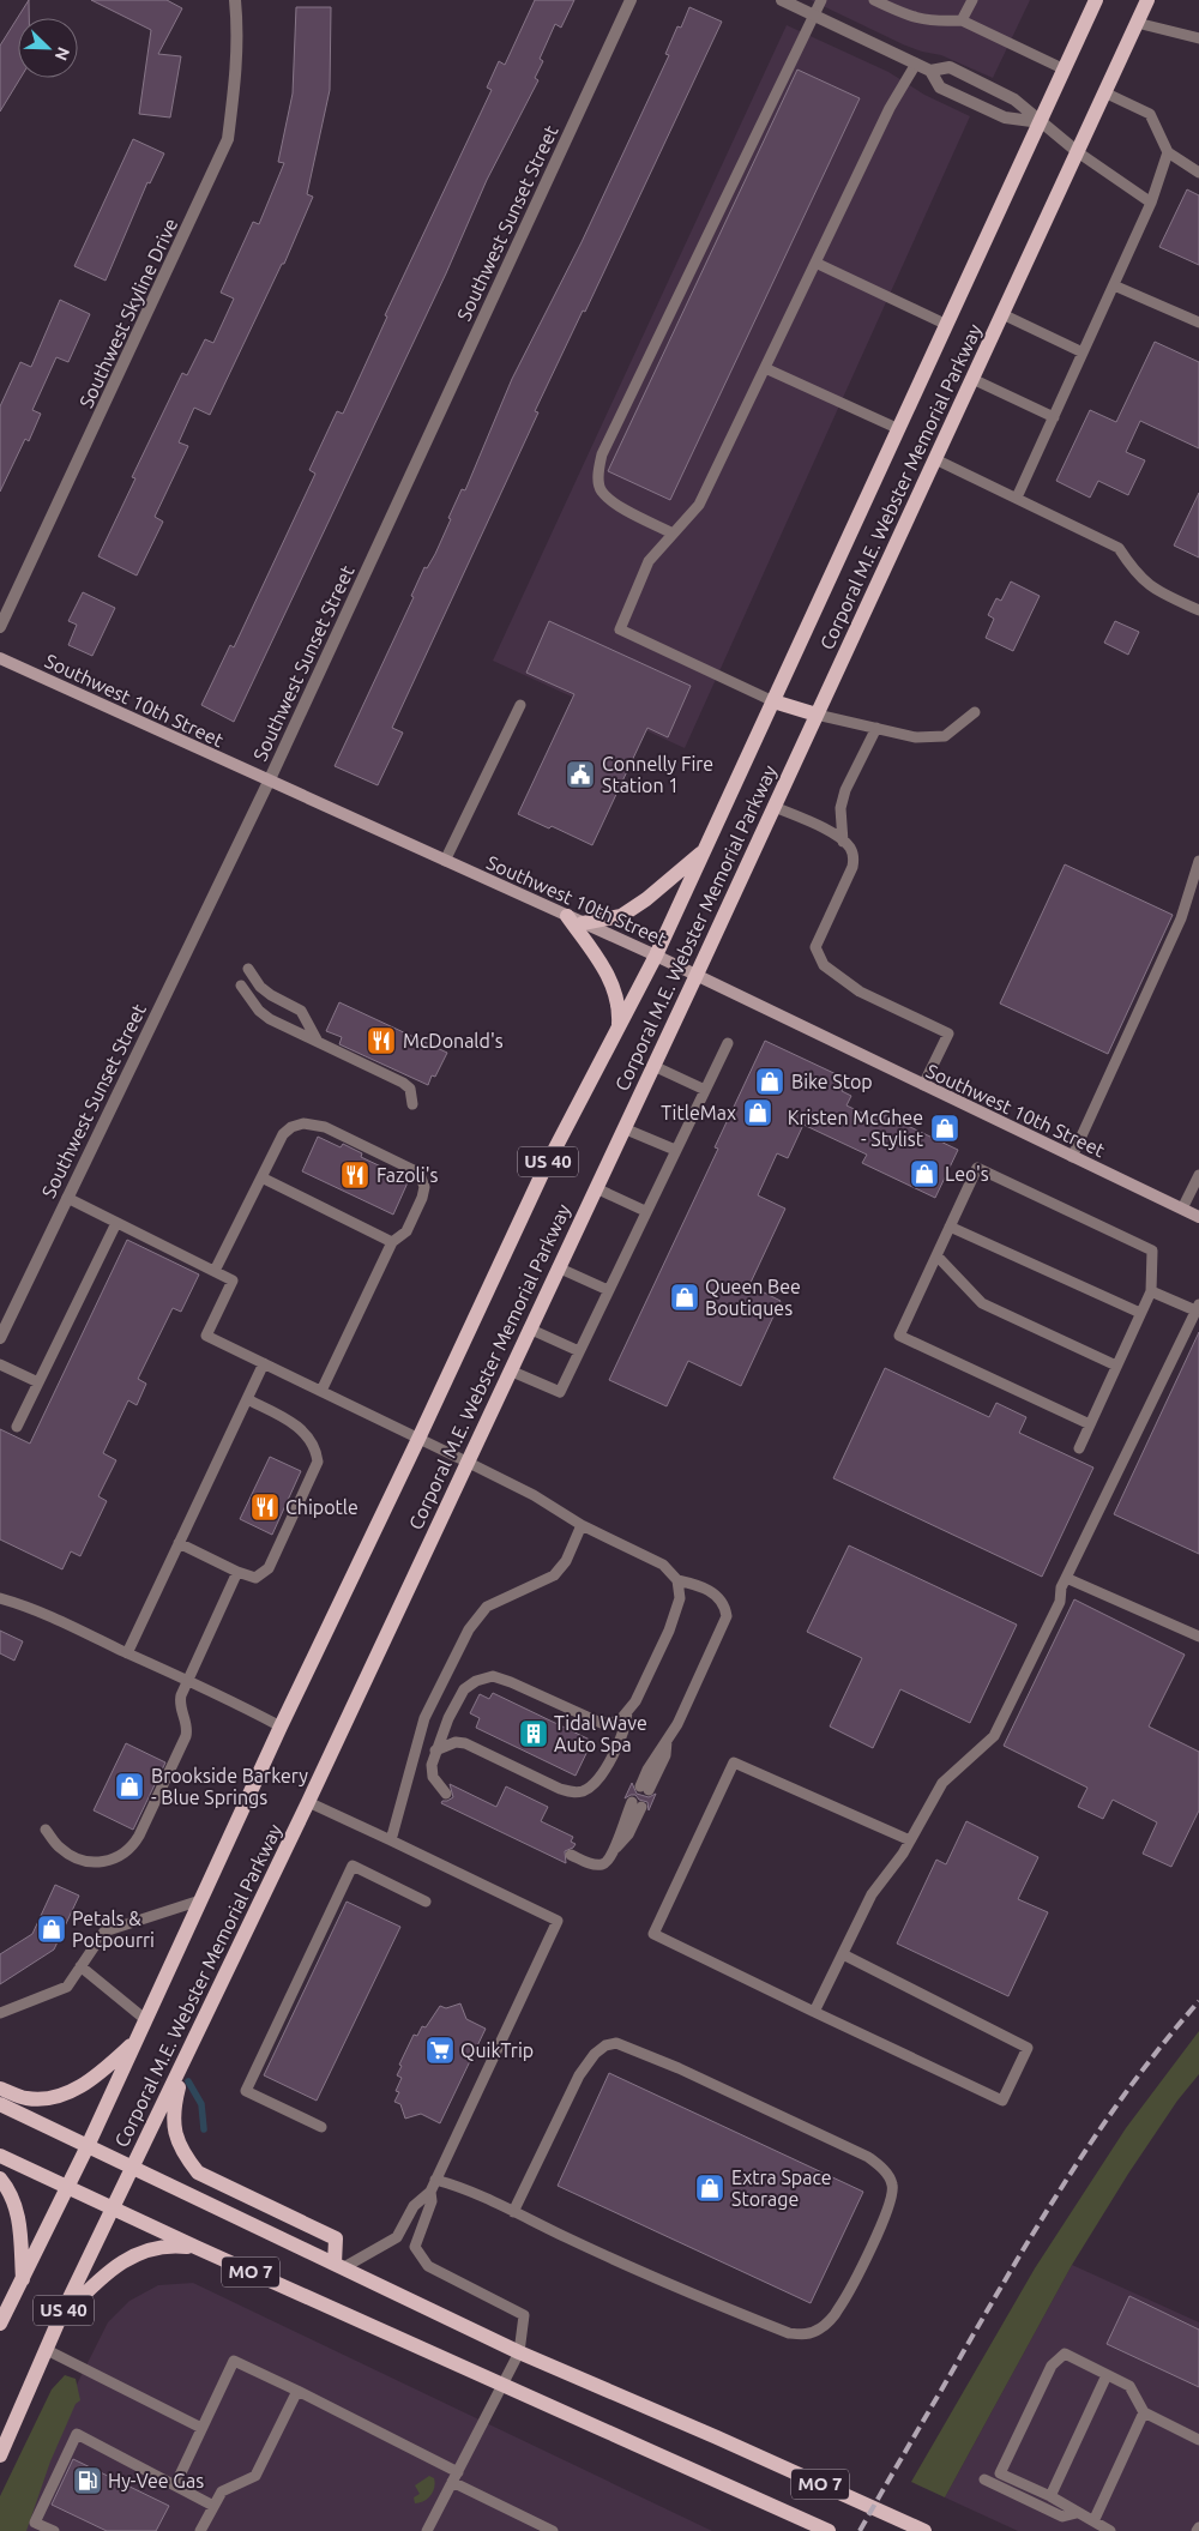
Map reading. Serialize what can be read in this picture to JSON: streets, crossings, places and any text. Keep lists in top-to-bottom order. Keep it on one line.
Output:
{"streets":{"main road":["Corporal M.E. Webster Memorial Parkway","US 40","MO 7"],"street":["Southwest Sunset Street","Southwest Skyline Drive","Southwest 10th Street"]},"crossings":[["Southwest Sunset Street","Southwest 10th Street"],["Corporal M.E. Webster Memorial Parkway","Southwest 10th Street"],["Corporal M.E. Webster Memorial Parkway","MO 7"]],"places":{"public building":["Connelly Fire Station 1"],"restaurant":["McDonald's","Fazoli's","Chipotle"],"shop":["Bike Stop","TitleMax","Kristen McGhee - Stylist","Leo's","Queen Bee Boutiques","Brookside Barkery - Blue Springs","Petals & Potpourri","Extra Space Storage"],"building":["Tidal Wave Auto Spa"],"supermarket":["QuikTrip"],"fuel station":["Hy-Vee Gas"]},"north":"bottom right"}
